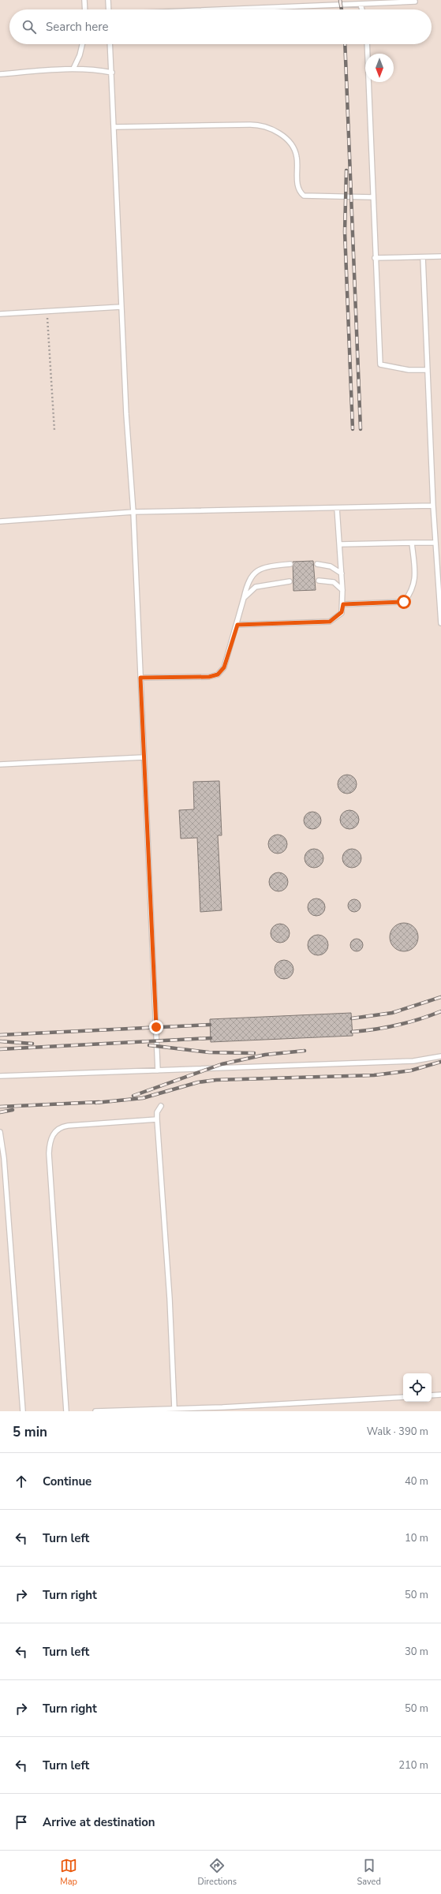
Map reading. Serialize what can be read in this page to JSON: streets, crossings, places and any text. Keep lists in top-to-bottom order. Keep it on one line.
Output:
{"north":"bottom","page":{"search":"Search here","heading":["5 min","Walk · 390 m"],"list":[["Continue","40 m"],["Turn left","10 m"],["Turn right","50 m"],["Turn left","30 m"],["Turn right","50 m"],["Turn left","210 m"],"Arrive at destination"],"nav":["Map","Directions","Saved"]}}
